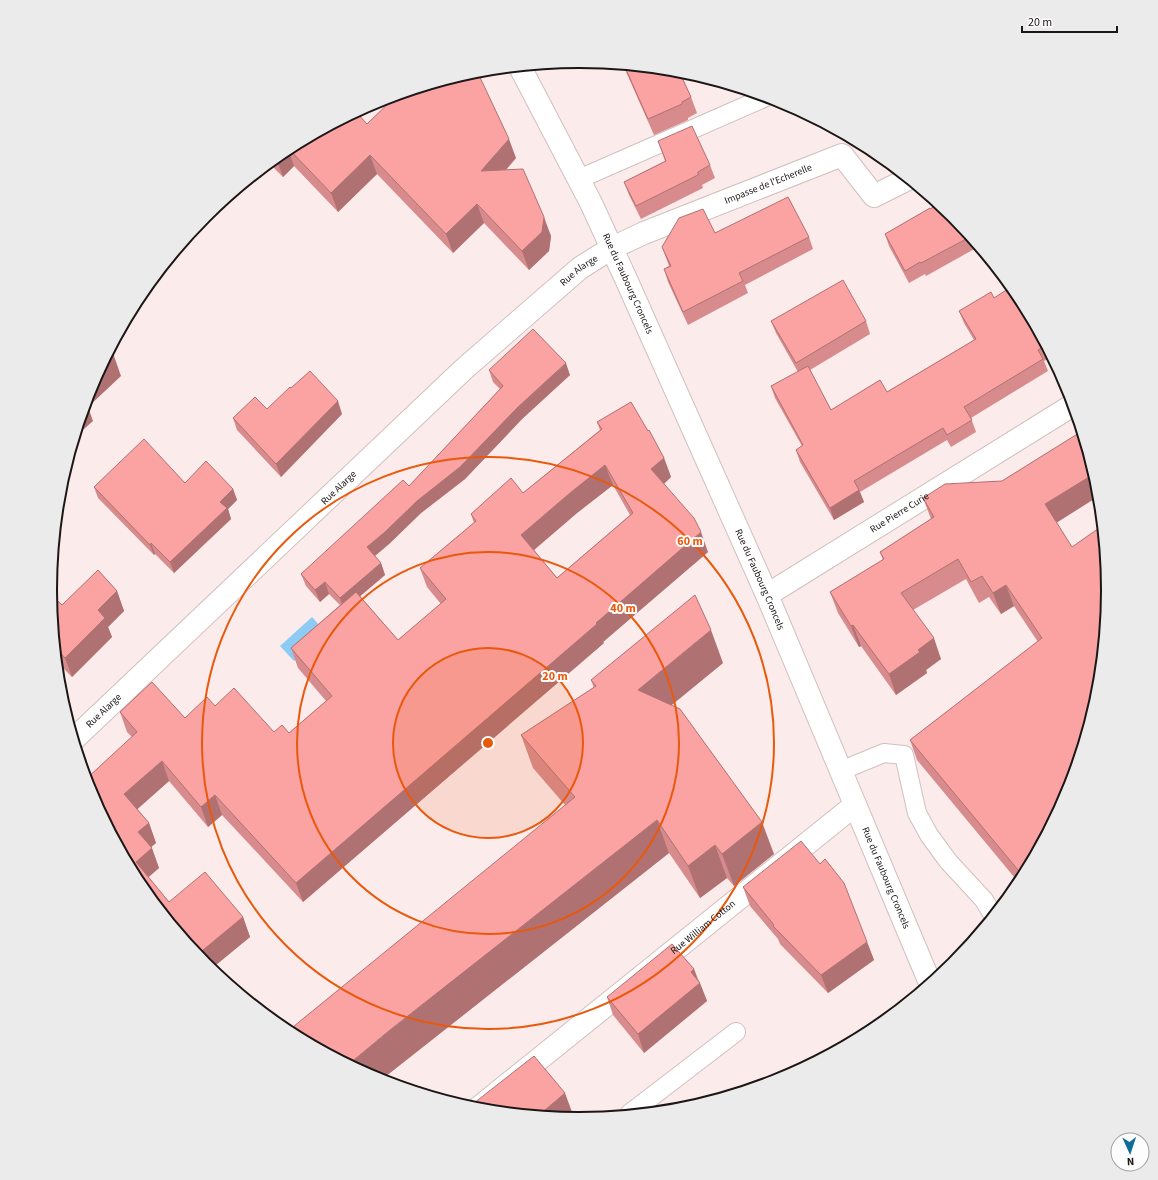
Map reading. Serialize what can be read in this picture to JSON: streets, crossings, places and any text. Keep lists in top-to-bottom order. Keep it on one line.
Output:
{"streets":{"street":["Impasse de l'Echerelle","Rue Alarge","Rue du Faubourg Croncels","Rue Pierre Curie","Rue William Cotton"]},"crossings":[["Impasse de l'Echerelle","Rue Alarge"],["Impasse de l'Echerelle","Rue du Faubourg Croncels"],["Rue Alarge","Rue du Faubourg Croncels"],["Rue du Faubourg Croncels","Rue Pierre Curie"],["Rue du Faubourg Croncels","Rue William Cotton"]],"scale_bar":"20 m","north":"bottom","rings":["60 m","40 m","20 m"]}
